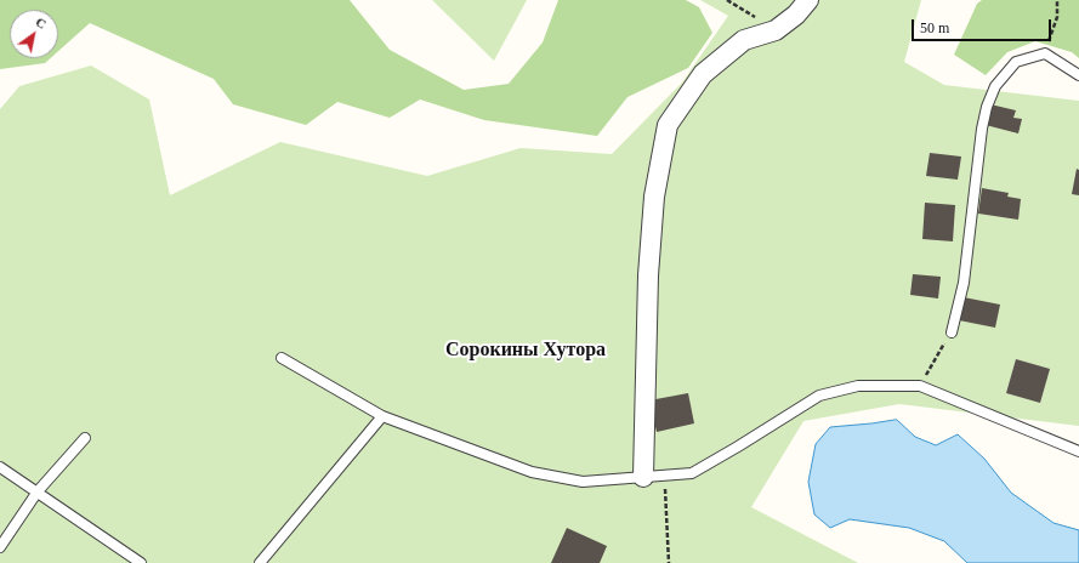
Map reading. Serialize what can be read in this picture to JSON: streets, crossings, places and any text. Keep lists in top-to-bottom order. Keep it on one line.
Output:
{"districts":["Сорокины Хутора"],"scale_bar":"50 m","north":"top right"}
